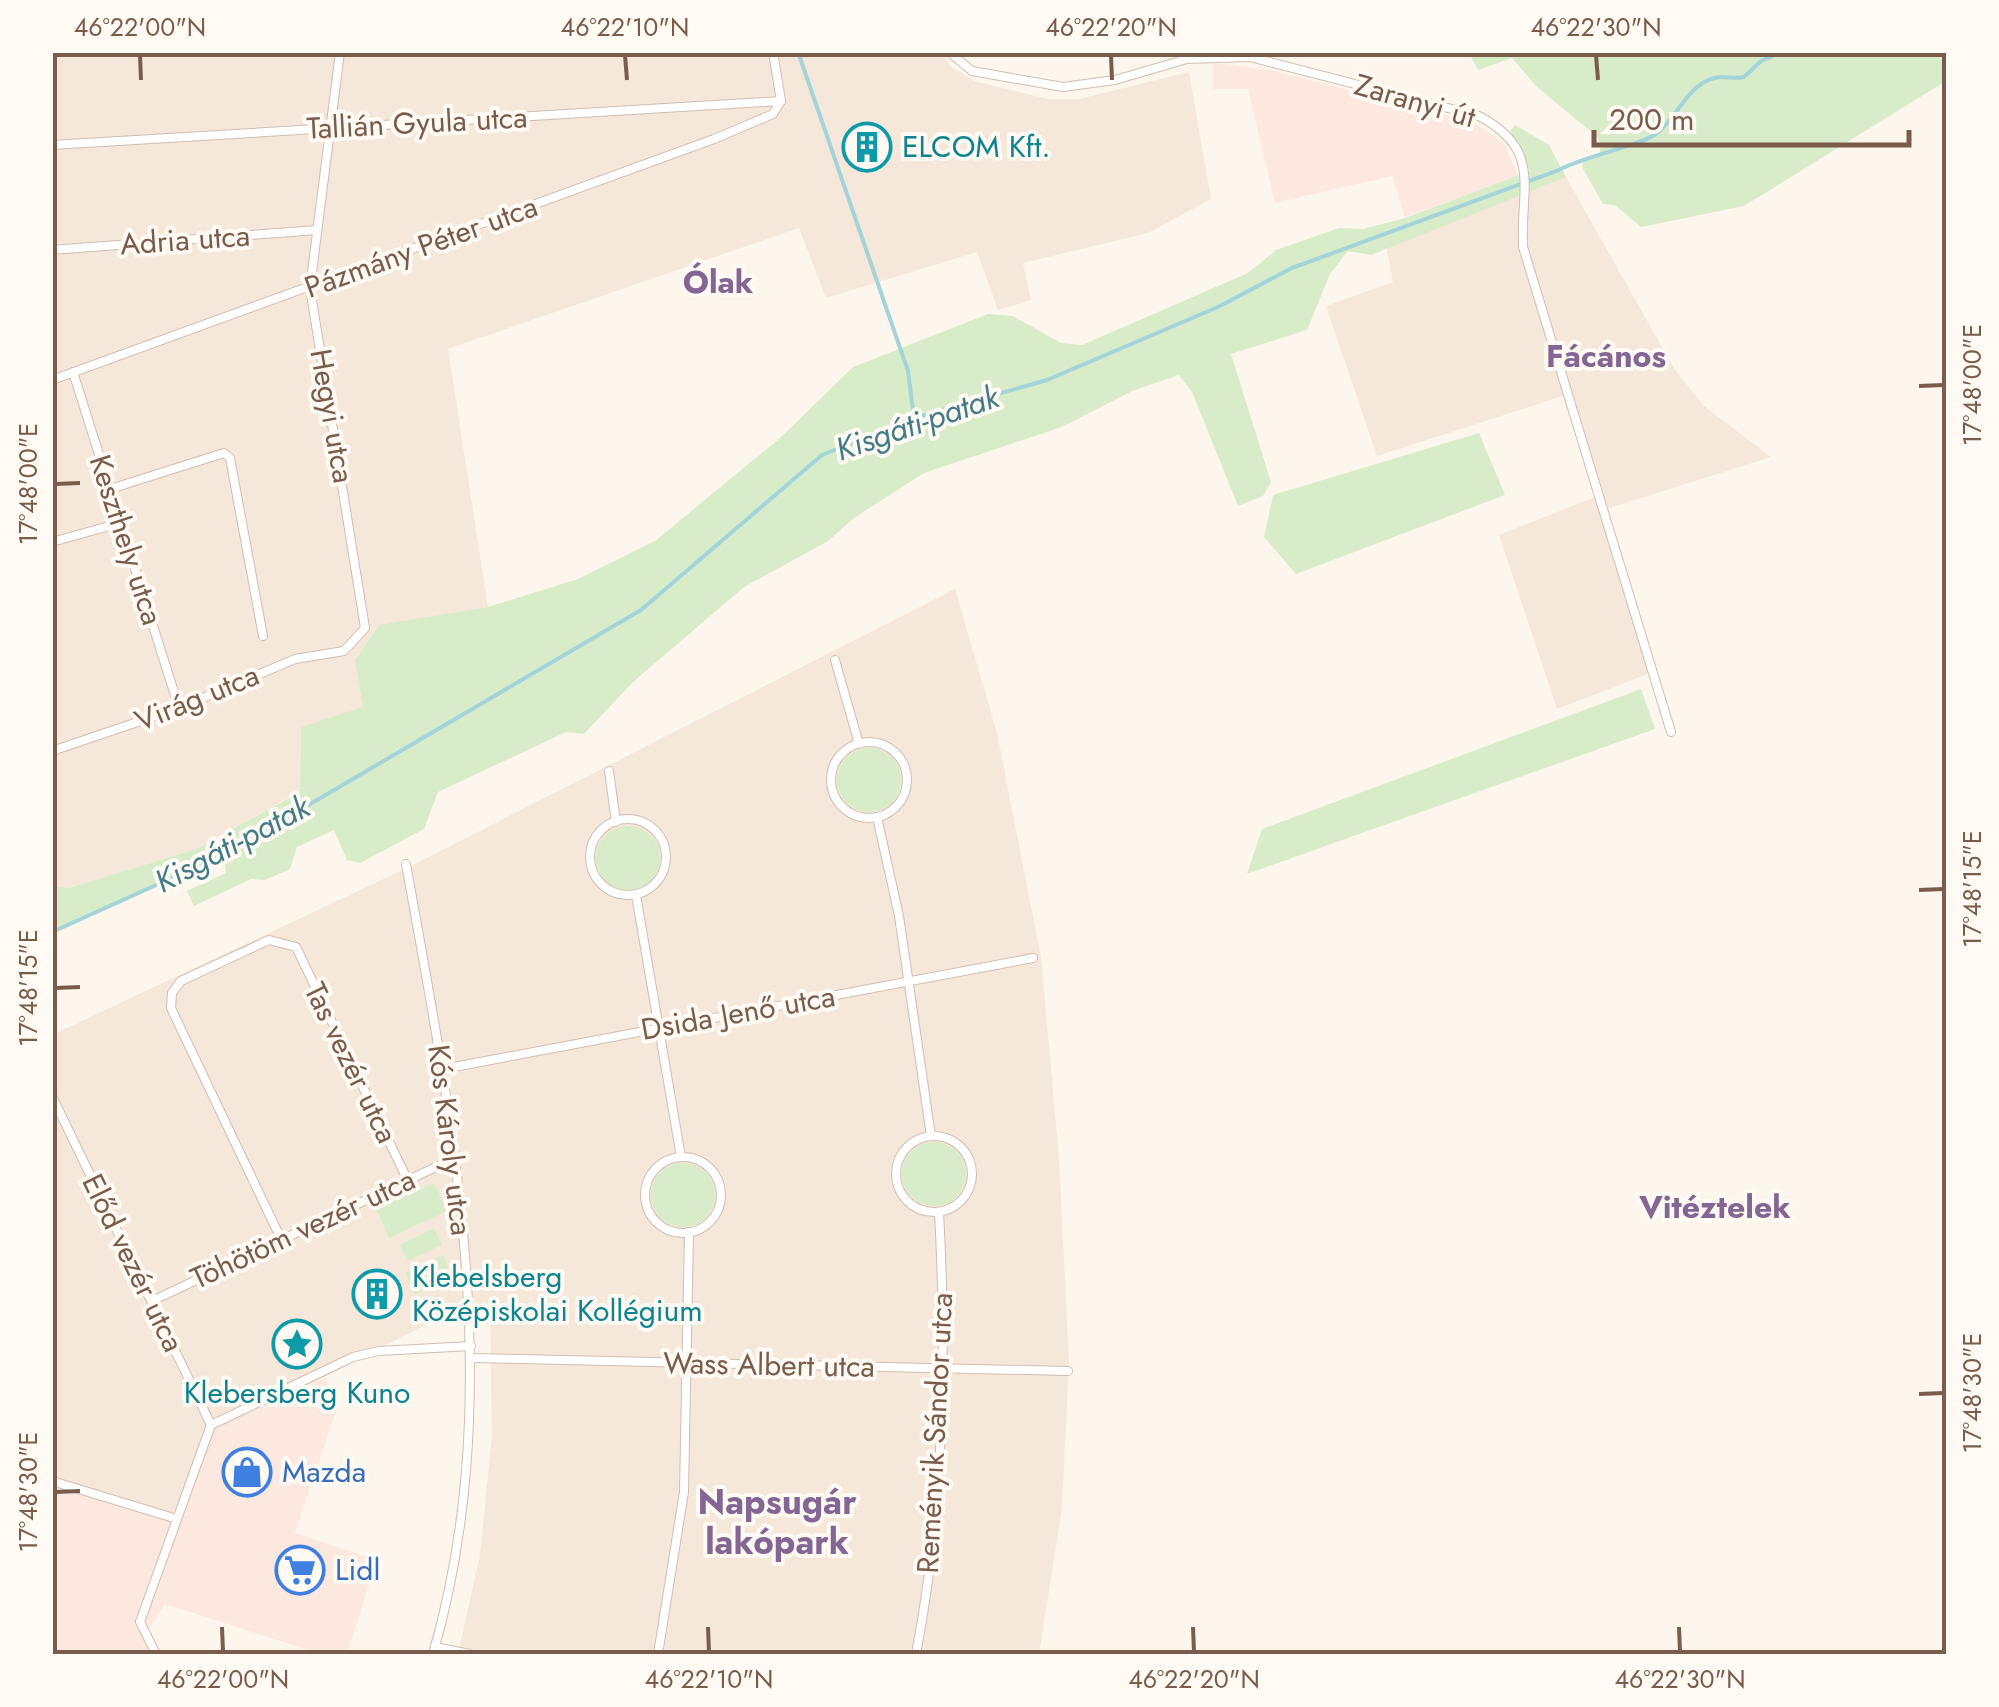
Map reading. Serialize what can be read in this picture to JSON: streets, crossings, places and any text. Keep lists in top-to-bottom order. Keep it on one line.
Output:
{"streets":{"street":["Zaranyi út","Tallián Gyula utca","Adria utca","Pázmány Péter utca","Hegyi utca","Keszthely utca","Virág utca","Dsida Jenő utca","Tas vezér utca","Kós Károly utca","Töhötöm vezér utca","Előd vezér utca","Wass Albert utca","Reményik Sándor utca"]},"crossings":[["Tallián Gyula utca","Pázmány Péter utca"],["Tallián Gyula utca","Hegyi utca"],["Adria utca","Hegyi utca"],["Pázmány Péter utca","Hegyi utca"],["Pázmány Péter utca","Keszthely utca"],["Hegyi utca","Virág utca"],["Keszthely utca","Virág utca"],["Dsida Jenő utca","Kós Károly utca"],["Tas vezér utca","Töhötöm vezér utca"],["Kós Károly utca","Töhötöm vezér utca"],["Kós Károly utca","Wass Albert utca"],["Töhötöm vezér utca","Előd vezér utca"],["Wass Albert utca","Reményik Sándor utca"]],"districts":["Ólak","Fácános","Vitéztelek","Napsugár lakópark"],"water":["Kisgáti-patak"],"places":{"building":["ELCOM Kft.","Klebelsberg Középiskolai Kollégium"],"place":["Klebersberg Kuno"],"shop":["Mazda"],"supermarket":["Lidl"]},"scale_bar":"200 m","coordinates":["46°22'00\"N","46°22'10\"N","46°22'20\"N","46°22'30\"N","17°48'00\"E","17°48'15\"E","17°48'30\"E"]}
